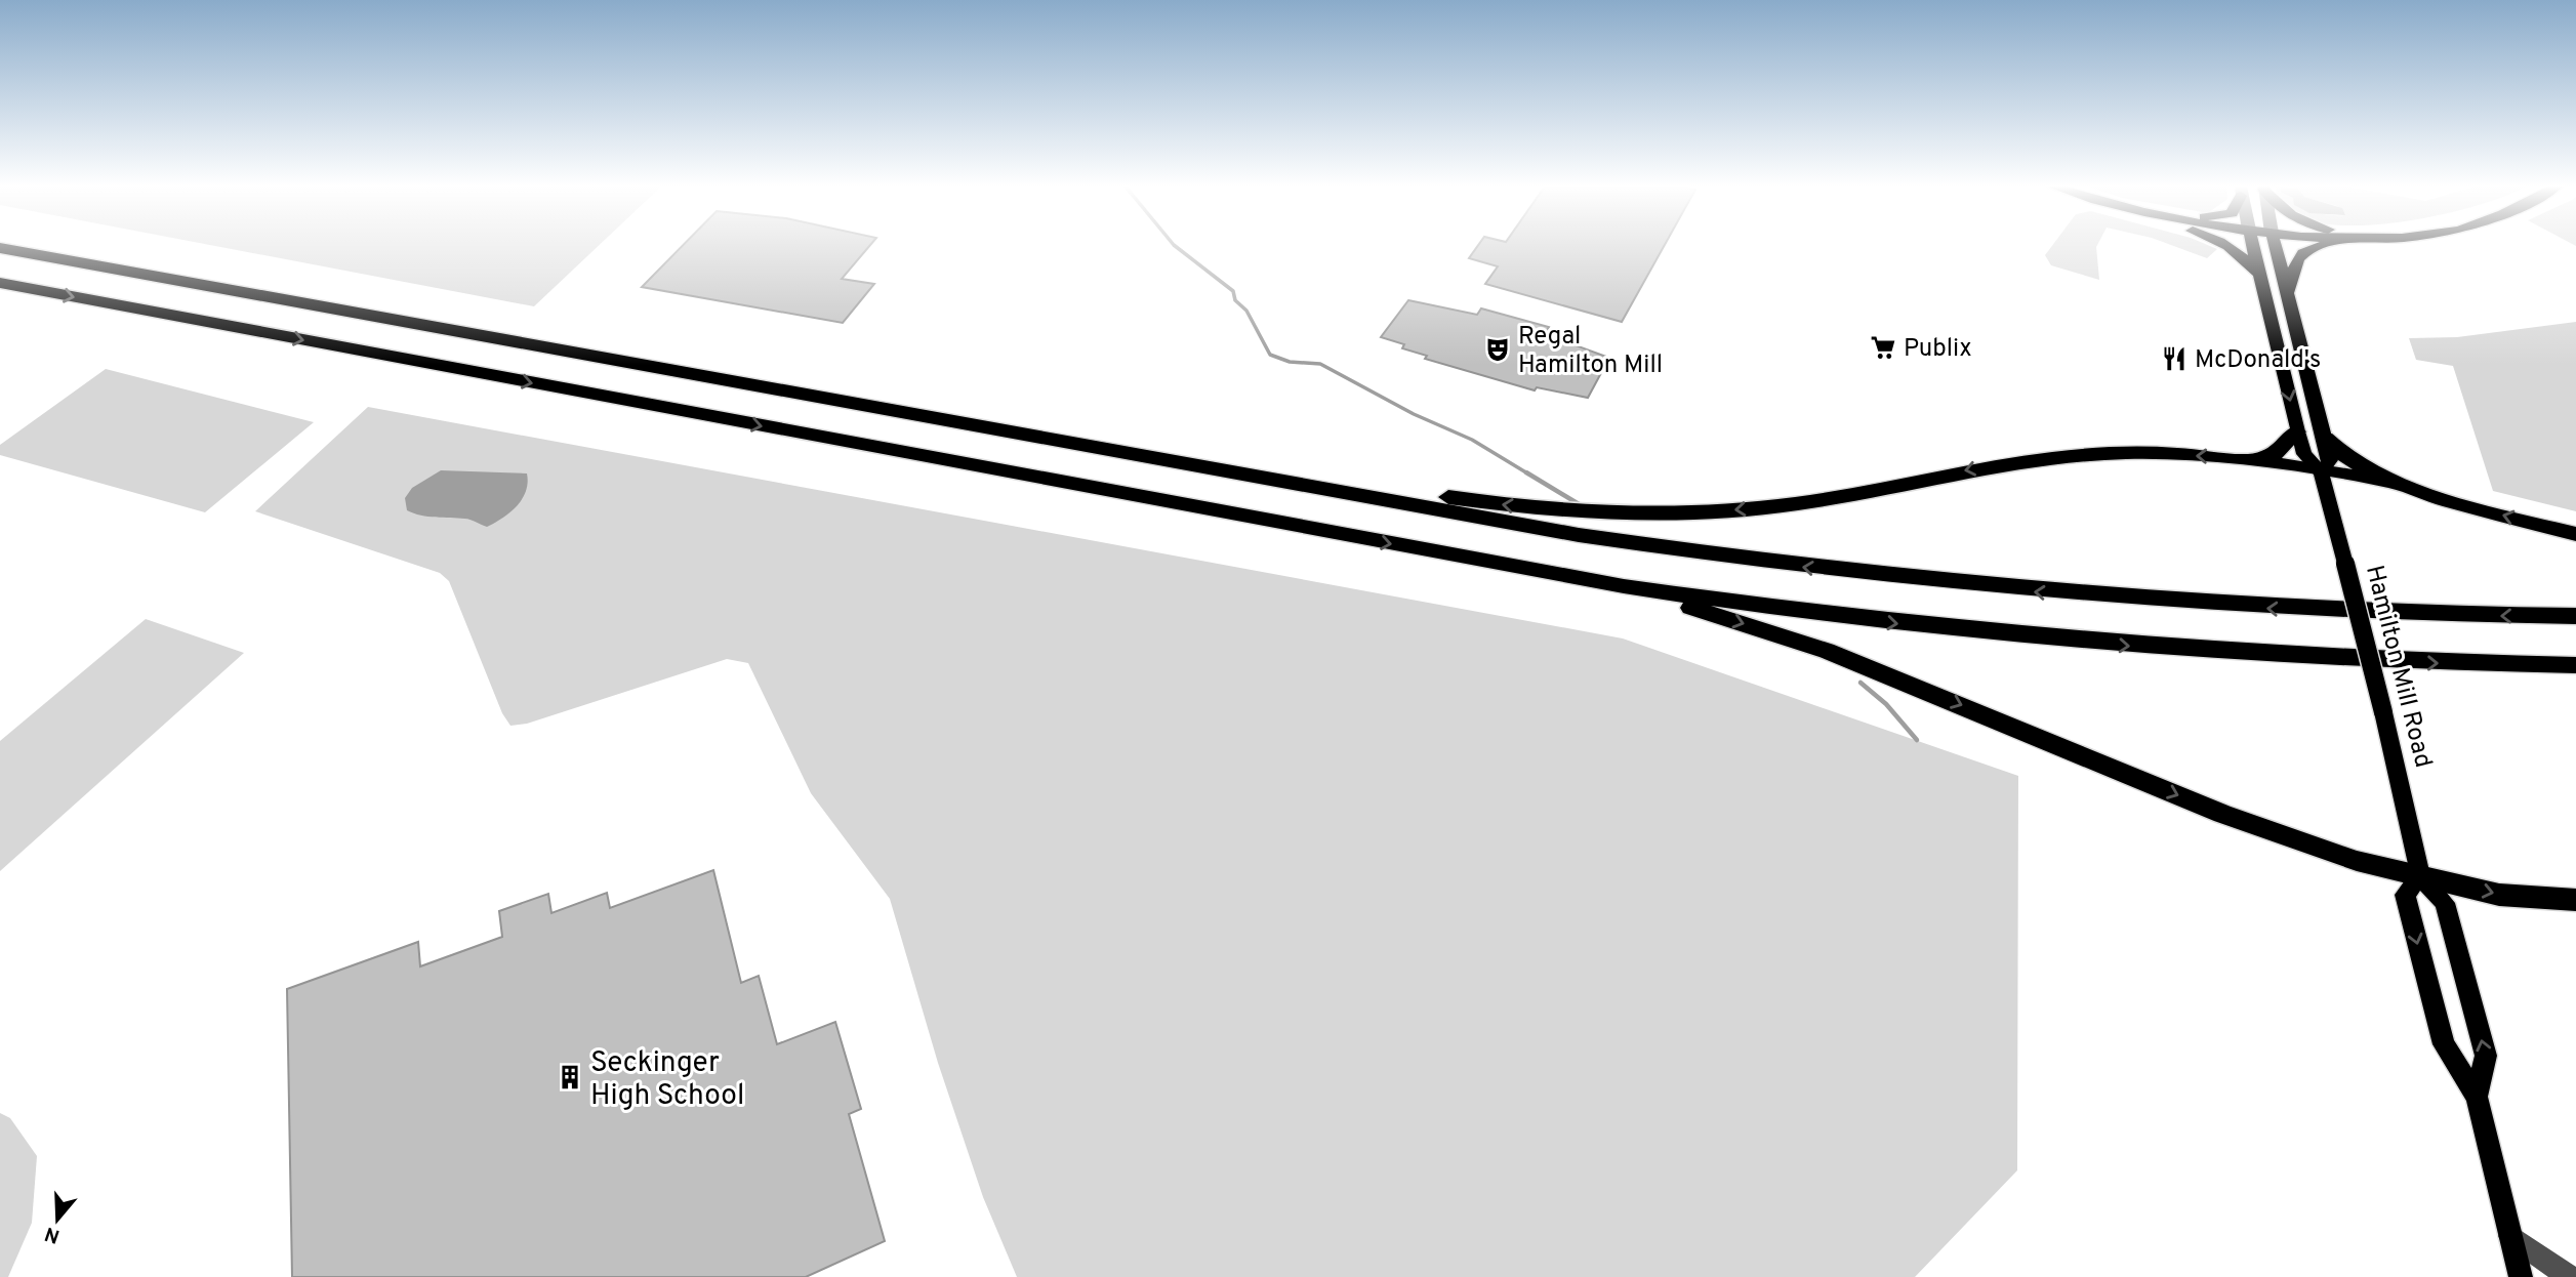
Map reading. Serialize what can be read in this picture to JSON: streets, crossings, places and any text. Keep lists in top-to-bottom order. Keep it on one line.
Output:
{"streets":{"main road":["Hamilton Mill Road"]},"places":{"supermarket":["Publix"],"theatre":["Regal Hamilton Mill"],"restaurant":["McDonald's"],"building":["Seckinger High School"]},"north":"bottom"}
